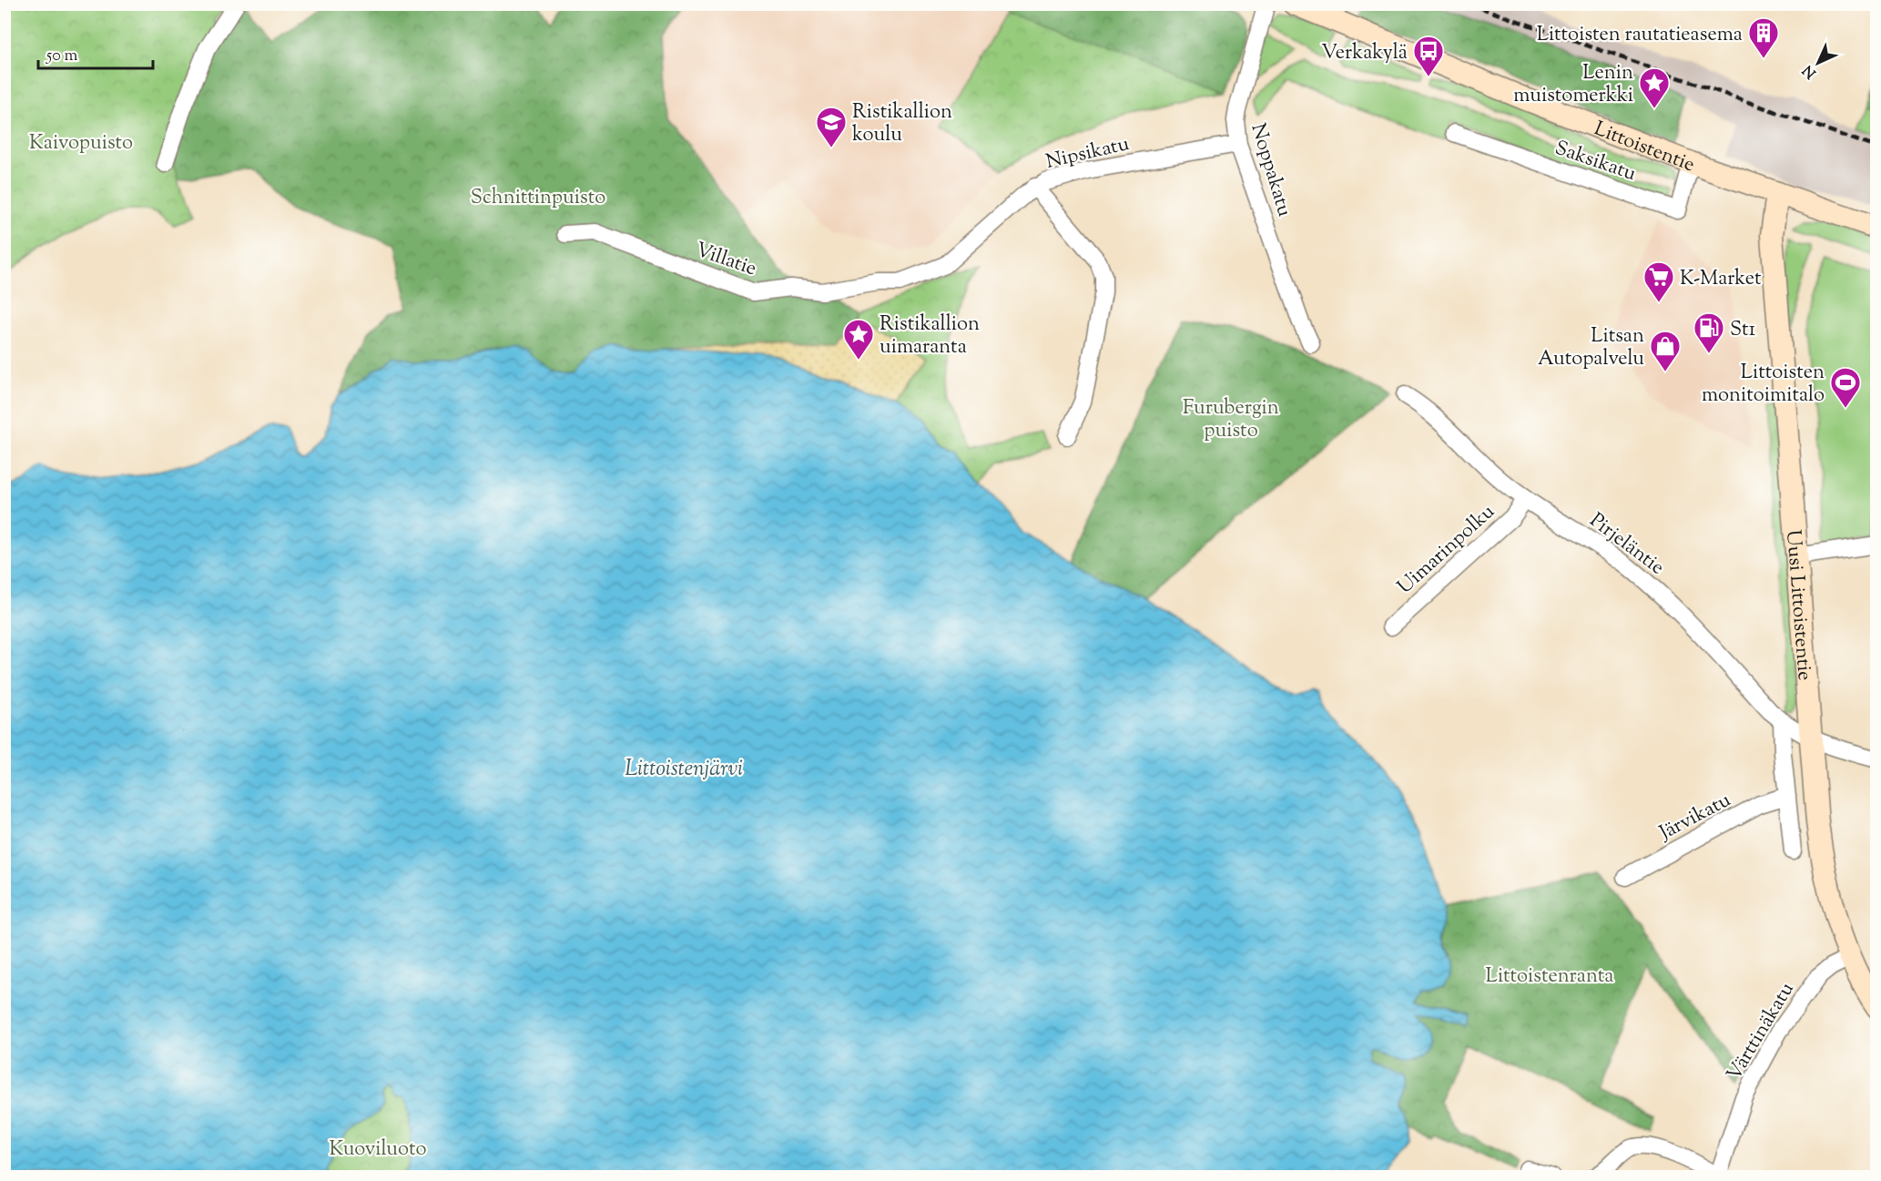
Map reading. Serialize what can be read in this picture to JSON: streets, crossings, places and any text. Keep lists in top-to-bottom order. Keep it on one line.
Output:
{"streets":{"street":["Littoistentie","Nipsikatu","Saksikatu","Noppakatu","Villatie","Pirjeläntie","Uimarinpolku","Uusi Littoistentie","Järvikatu","Värttinäkatu"]},"crossings":[["Littoistentie","Saksikatu"],["Littoistentie","Uusi Littoistentie"],["Nipsikatu","Noppakatu"],["Nipsikatu","Villatie"],["Pirjeläntie","Uimarinpolku"],["Pirjeläntie","Uusi Littoistentie"],["Uusi Littoistentie","Värttinäkatu"]],"water":["Littoistenjärvi"],"parks":["Kaivopuisto","Schnittinpuisto","Furubergin puisto","Littoistenranta","Kuoviluoto"],"places":{"building":["Littoisten rautatieasema"],"bus stop":["Verkakylä"],"place":["Lenin muistomerkki","Ristikallion uimaranta"],"school or university":["Ristikallion koulu"],"supermarket":["K-Market"],"fuel station":["St1"],"shop":["Litsan Autopalvelu"],"sports":["Littoisten monitoimitalo"]},"scale_bar":"50 m","north":"bottom left"}
